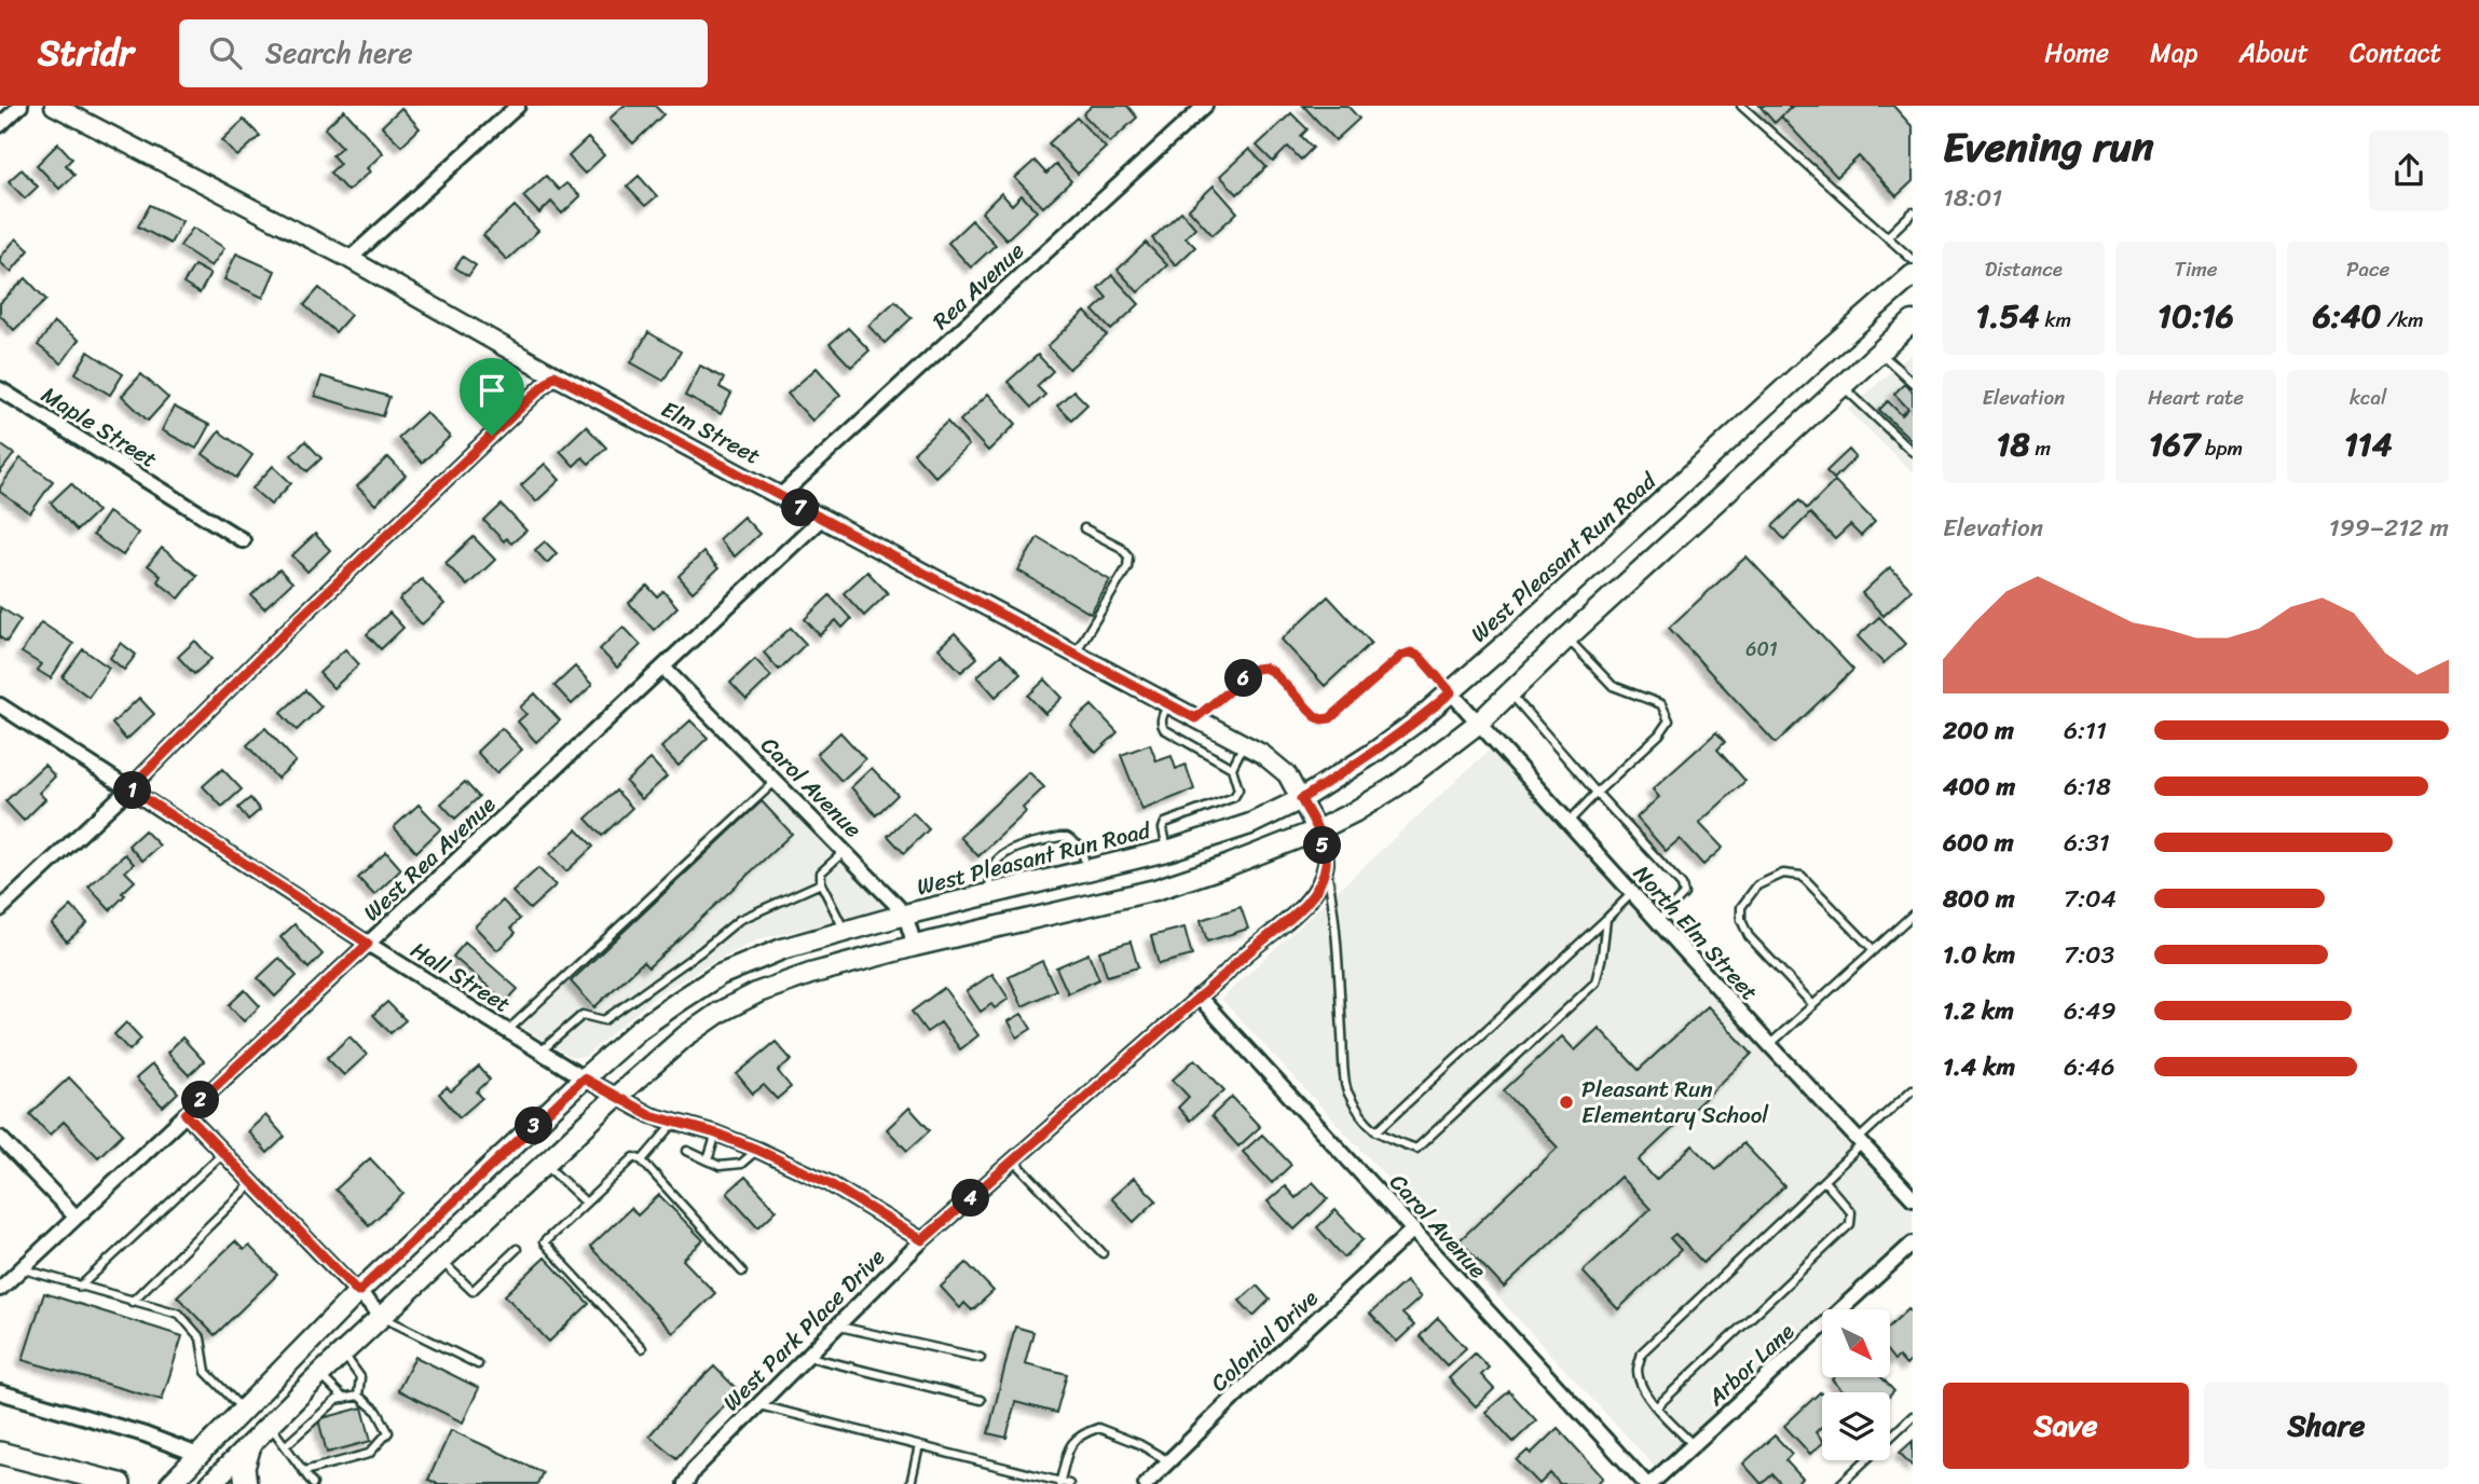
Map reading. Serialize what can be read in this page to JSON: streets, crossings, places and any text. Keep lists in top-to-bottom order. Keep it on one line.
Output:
{"streets":{"main road":["West Pleasant Run Road"],"street":["Rea Avenue","Maple Street","Elm Street","Carol Avenue","West Rea Avenue","North Elm Street","Hall Street","West Park Place Drive","Colonial Drive","Arbor Lane"]},"crossings":[["Rea Avenue","Elm Street"],["Elm Street","West Pleasant Run Road"],["Elm Street","West Rea Avenue"],["West Pleasant Run Road","Carol Avenue"],["West Pleasant Run Road","North Elm Street"],["West Pleasant Run Road","Hall Street"],["Carol Avenue","West Rea Avenue"],["Carol Avenue","West Park Place Drive"],["Carol Avenue","Colonial Drive"],["Carol Avenue","Arbor Lane"],["West Rea Avenue","Hall Street"],["Hall Street","West Park Place Drive"]],"places":["Pleasant Run Elementary School"],"house_numbers":["601"],"north":"bottom right","page":{"header":"Stridr","search":"Search here","nav":["Home","Map","About","Contact"],"heading":["Evening run","18:01"],"stats":[["Distance","1.54 km"],["Time","10:16"],["Pace","6:40 /km"],["Elevation","18 m"],["Heart rate","167 bpm"],["kcal","114"]],"pins":["7","6","1","5","2","3","4"],"chart":["Elevation","199–212 m"],"list":[{"name":"200 m","note":"6:11"},{"name":"400 m","note":"6:18"},{"name":"600 m","note":"6:31"},{"name":"800 m","note":"7:04"},{"name":"1.0 km","note":"7:03"},{"name":"1.2 km","note":"6:49"},{"name":"1.4 km","note":"6:46"}],"buttons":["Save","Share"]}}
